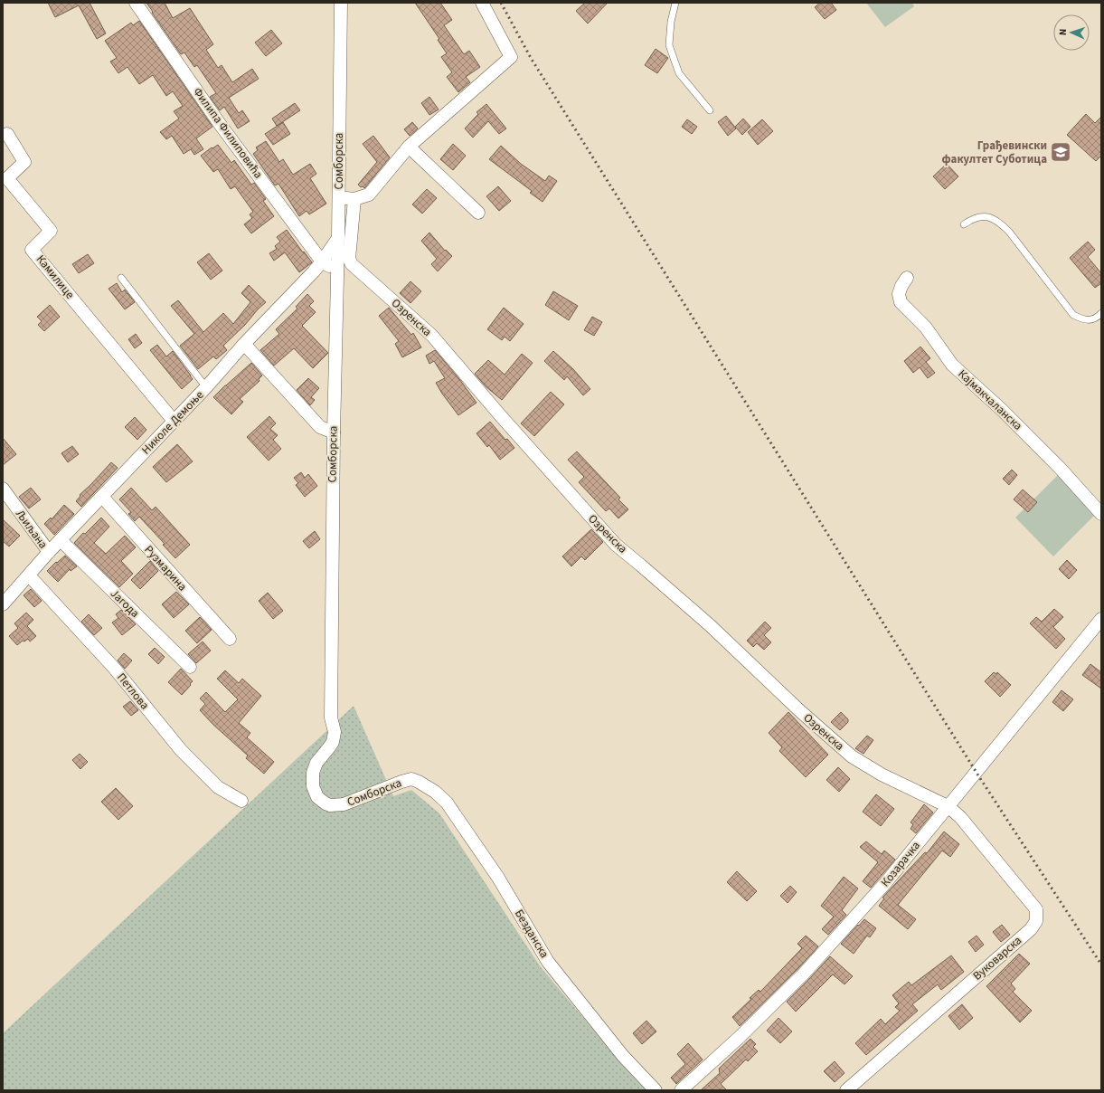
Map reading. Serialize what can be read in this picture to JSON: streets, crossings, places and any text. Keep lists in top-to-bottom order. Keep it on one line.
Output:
{"streets":{"street":["Филипа Филиповића","Сомборска","Камилице","Озренска","Кајмакчаланска","Николе Демоње","Љиљана","Рузмарина","Јагода","Петлова","Козарачка","Безданска","Вуковарска"]},"crossings":[["Филипа Филиповића","Николе Демоње"],["Сомборска","Николе Демоње"],["Сомборска","Безданска"],["Камилице","Николе Демоње"],["Озренска","Козарачка"],["Озренска","Вуковарска"],["Николе Демоње","Љиљана"],["Николе Демоње","Рузмарина"],["Николе Демоње","Јагода"],["Николе Демоње","Петлова"],["Козарачка","Вуковарска"]],"places":{"school or university":["Грађевински факултет Суботица"]},"north":"left"}
